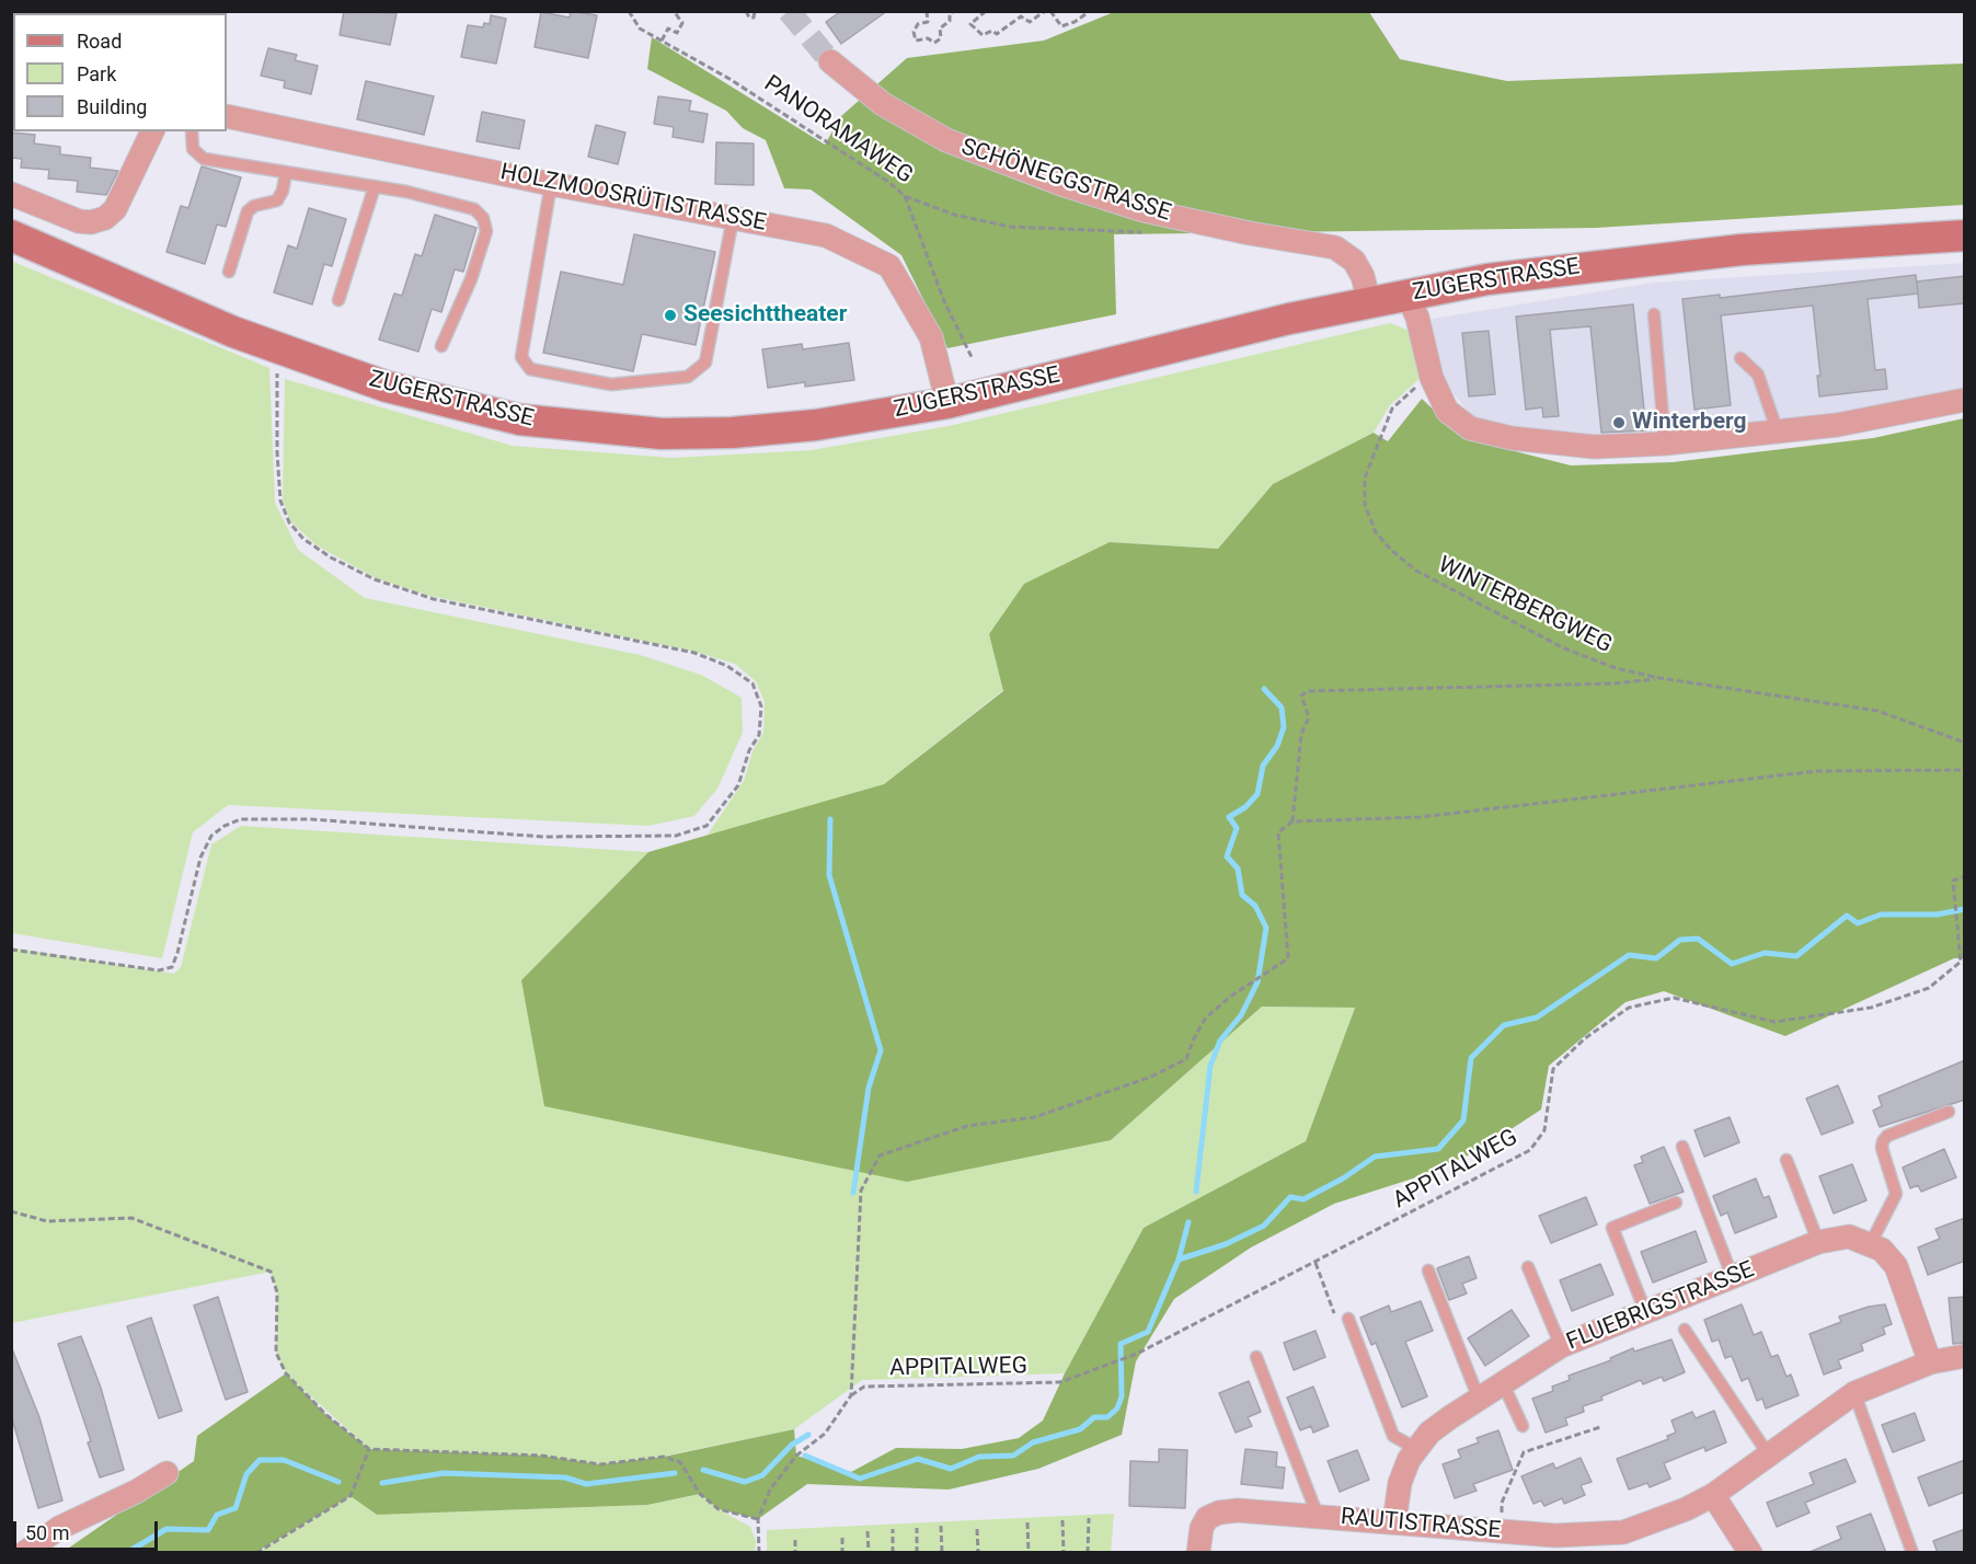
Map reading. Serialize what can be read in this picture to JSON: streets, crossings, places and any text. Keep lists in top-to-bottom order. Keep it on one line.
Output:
{"streets":{"main road":["ZUGERSTRASSE"],"street":["SCHÖNEGGSTRASSE","HOLZMOOSRÜTISTRASSE","FLUEBRIGSTRASSE","RAUTISTRASSE"],"path":["PANORAMAWEG","WINTERBERGWEG","APPITALWEG"]},"crossings":[["SCHÖNEGGSTRASSE","ZUGERSTRASSE"],["HOLZMOOSRÜTISTRASSE","ZUGERSTRASSE"],["FLUEBRIGSTRASSE","RAUTISTRASSE"]],"places":["Seesichttheater","Winterberg"],"legend":["Road","Park","Building"],"scale_bar":"50 m"}
